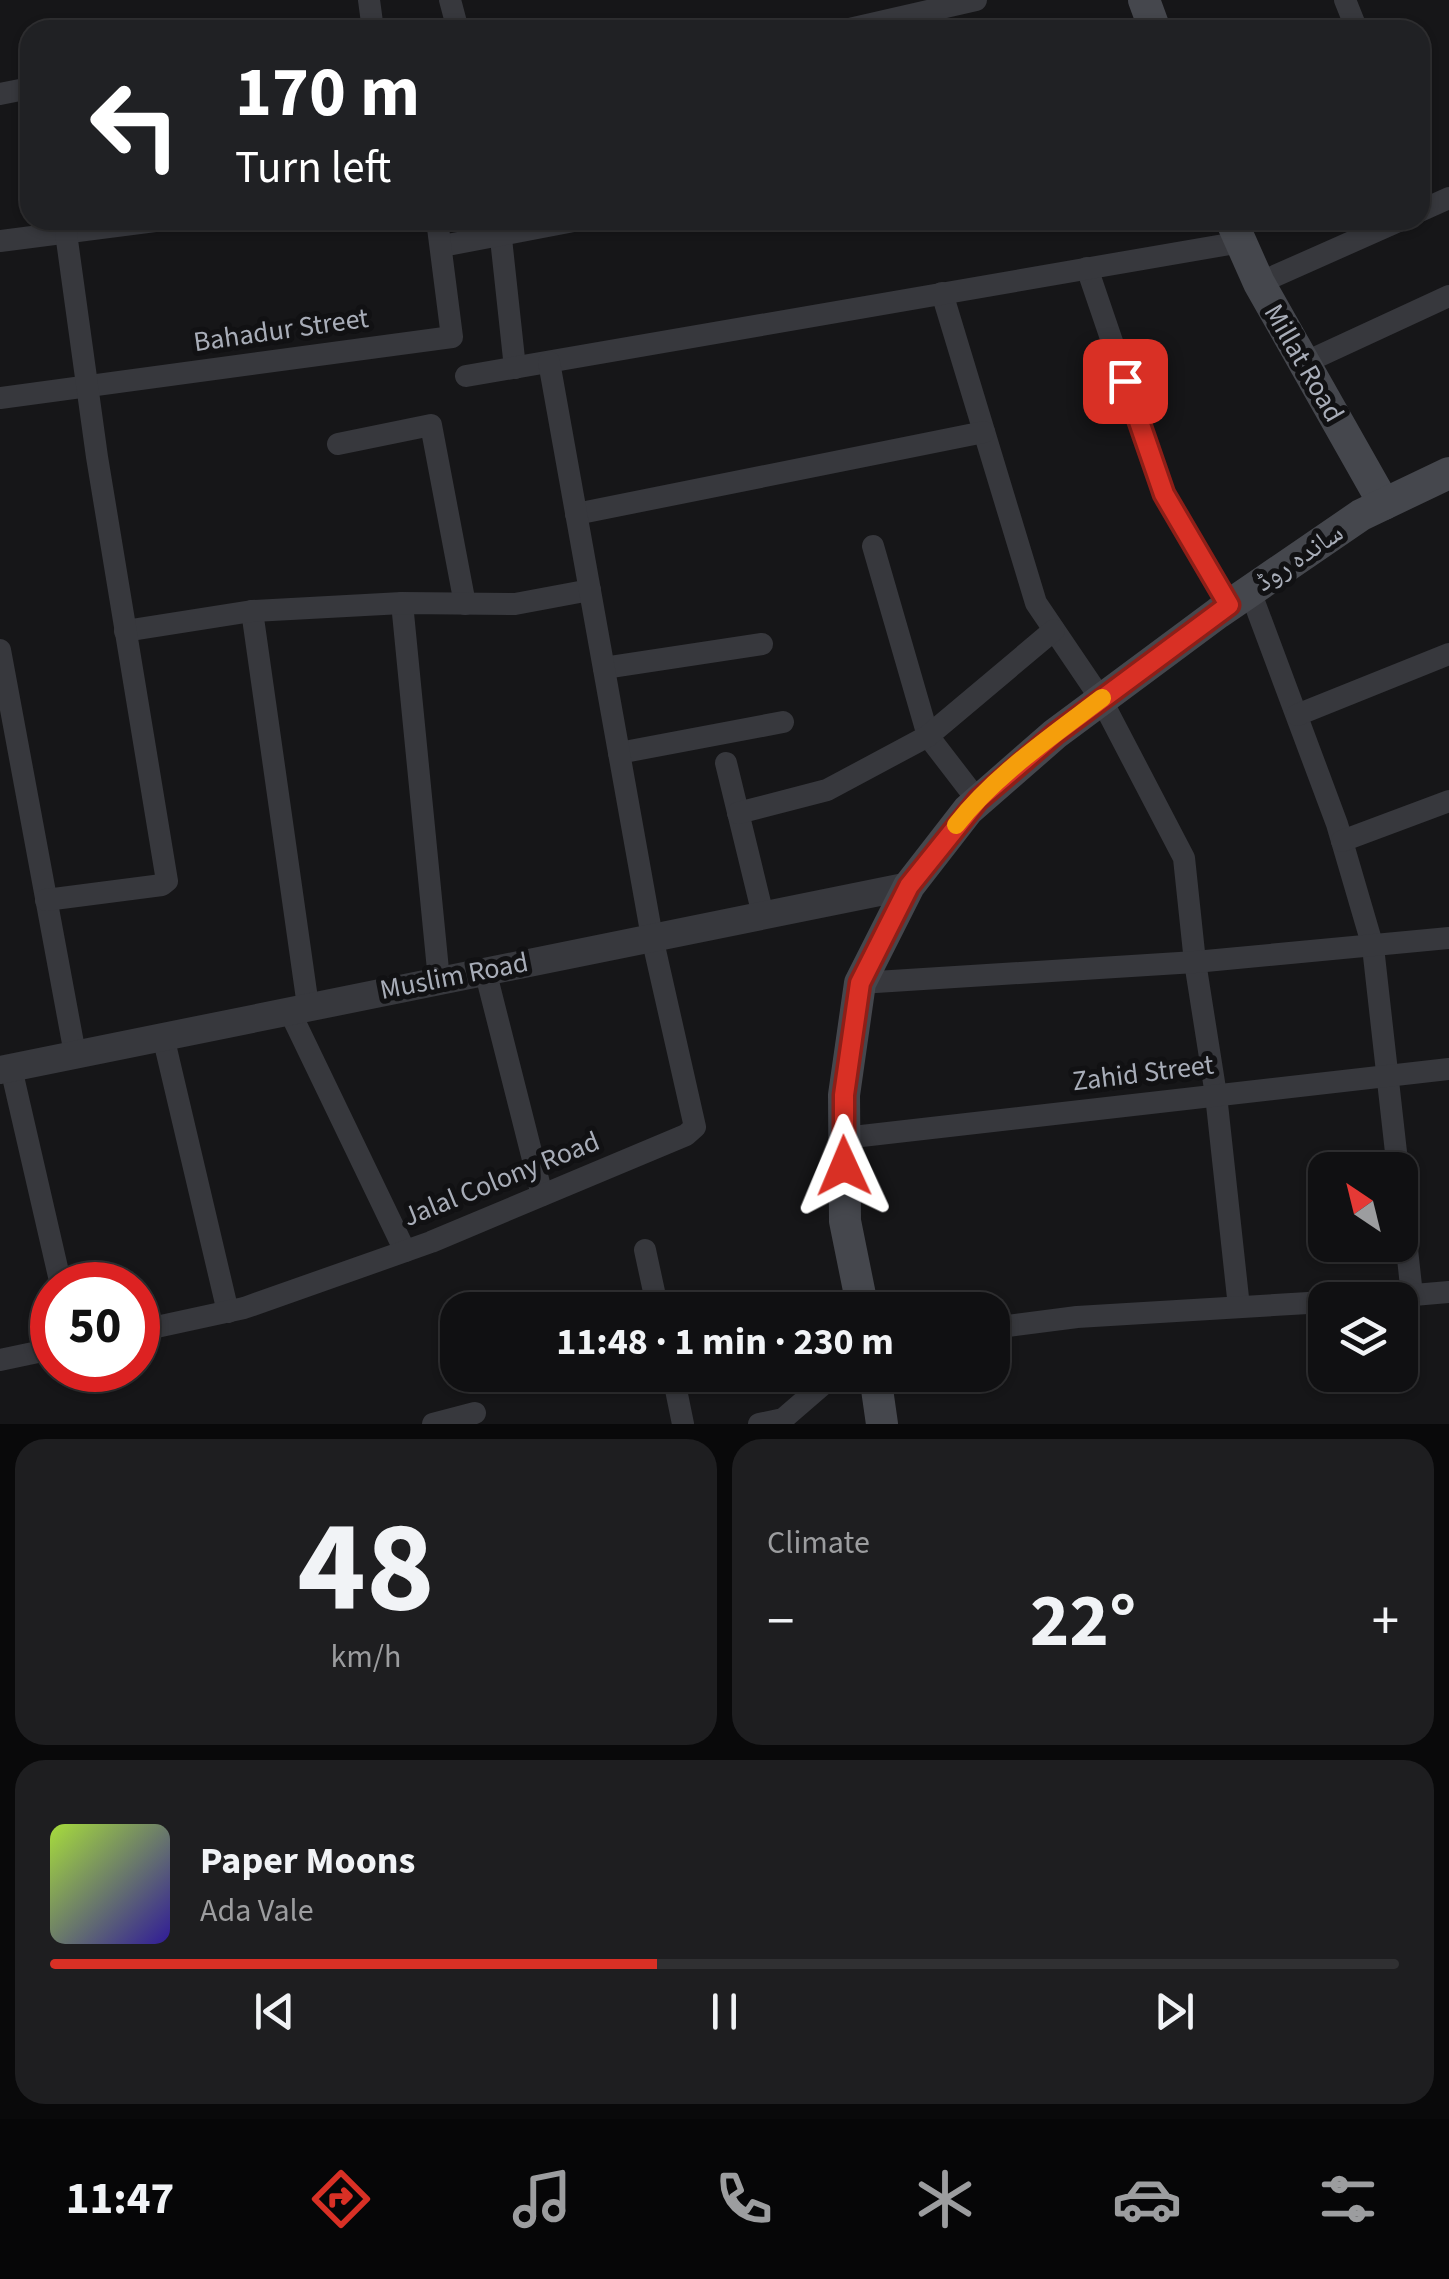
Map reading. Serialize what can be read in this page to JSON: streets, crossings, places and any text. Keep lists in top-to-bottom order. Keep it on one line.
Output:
{"streets":{"main road":["Millat Road","ساندہ روڈ"],"street":["Bahadur Street","Muslim Road","Zahid Street","Jalal Colony Road"]},"crossings":[["Millat Road","ساندہ روڈ"],["ساندہ روڈ","Muslim Road"],["ساندہ روڈ","Zahid Street"],["Muslim Road","Jalal Colony Road"]],"north":"top left","page":{"turn":["170 m","Turn left"],"limit":"50","trip":"11:48 · 1 min · 230 m","tile":[["48","km/h"],"Climate"],"heat":["−","22°","+"],"song":["Paper Moons","Ada Vale"],"tabs":"11:47"}}
